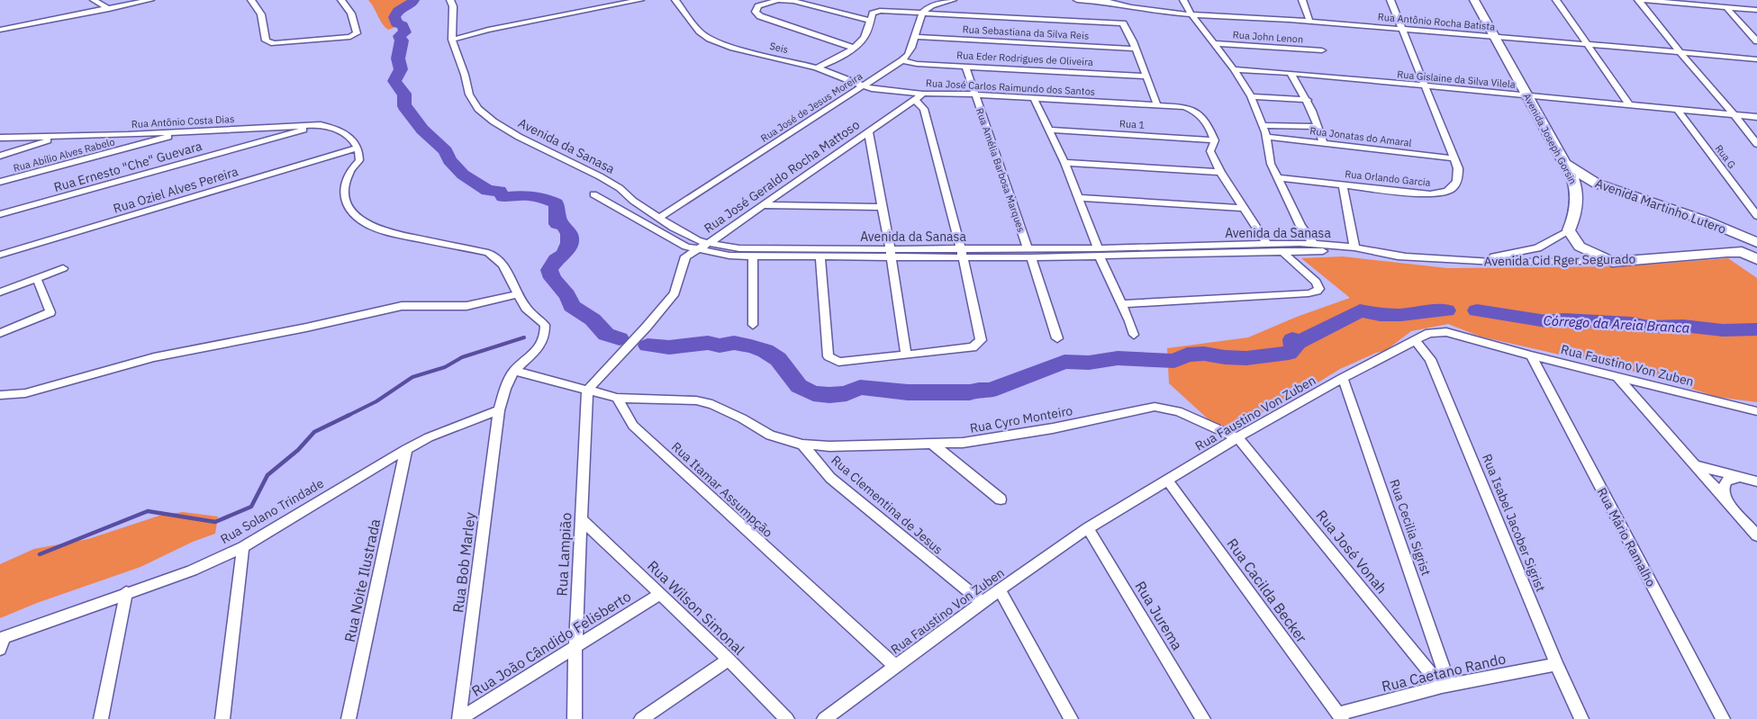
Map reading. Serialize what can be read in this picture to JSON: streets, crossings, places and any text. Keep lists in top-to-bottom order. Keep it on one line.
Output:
{"streets":{"street":["Rua Antônio Rocha Batista","Rua Sebastiana da Silva Reis","Rua John Lenon","Seis","Rua Eder Rodrigues de Oliveira","Rua Gislaine da Silva Vilela","Rua José Carlos Raimundo dos Santos","Rua José de Jesus Moreira","Rua Antônio Costa Dias","Rua 1","Rua Jonatas do Amaral","Avenida Joseph Gorsin","Avenida da Sanasa","Rua Abílio Alves Rabelo","Rua G","Rua Ernesto \"Che\" Guevara","Rua Amélia Barbosa Marques","Rua José Geraldo Rocha Mattoso","Rua Orlando Garcia","Rua Oziel Alves Pereira","Avenida Martinho Lutero","Avenida Cid Rger Segurado","Rua Faustino Von Zuben","Rua Cyro Monteiro","Rua Itamar Assumpção","Rua Clementina de Jesus","Rua Solano Trindade","Rua Isabel Jacober Sigrist","Rua Cecilia Sigrist","Rua Mário Ramalho","Rua José Vonah","Rua Lampião","Rua Bob Marley","Rua Noite Ilustrada","Rua Cacilda Becker","Rua Wilson Simonal","Rua Jurema","Rua João Cândido Felisberto","Rua Caetano Rando"]},"crossings":[["Rua Antônio Rocha Batista","Avenida Joseph Gorsin"],["Rua Antônio Rocha Batista","Rua Orlando Garcia"],["Rua Sebastiana da Silva Reis","Rua José de Jesus Moreira"],["Seis","Rua José Carlos Raimundo dos Santos"],["Seis","Rua José de Jesus Moreira"],["Rua Eder Rodrigues de Oliveira","Rua José de Jesus Moreira"],["Rua Eder Rodrigues de Oliveira","Rua Amélia Barbosa Marques"],["Rua Gislaine da Silva Vilela","Avenida Joseph Gorsin"],["Rua Gislaine da Silva Vilela","Rua G"],["Rua Gislaine da Silva Vilela","Rua Orlando Garcia"],["Rua José Carlos Raimundo dos Santos","Rua José de Jesus Moreira"],["Rua José Carlos Raimundo dos Santos","Rua 1"],["Rua José Carlos Raimundo dos Santos","Rua Amélia Barbosa Marques"],["Rua José Carlos Raimundo dos Santos","Rua José Geraldo Rocha Mattoso"],["Rua José de Jesus Moreira","Avenida da Sanasa"],["Rua Antônio Costa Dias","Rua Abílio Alves Rabelo"],["Rua Antônio Costa Dias","Rua Ernesto \"Che\" Guevara"],["Rua Antônio Costa Dias","Rua Oziel Alves Pereira"],["Rua Jonatas do Amaral","Rua Orlando Garcia"],["Avenida Joseph Gorsin","Avenida Martinho Lutero"],["Avenida da Sanasa","Rua Amélia Barbosa Marques"],["Avenida da Sanasa","Rua José Geraldo Rocha Mattoso"],["Avenida da Sanasa","Avenida Cid Rger Segurado"],["Rua José Geraldo Rocha Mattoso","Rua Lampião"],["Rua Faustino Von Zuben","Rua Cyro Monteiro"],["Rua Faustino Von Zuben","Rua Itamar Assumpção"],["Rua Faustino Von Zuben","Rua Clementina de Jesus"],["Rua Faustino Von Zuben","Rua Isabel Jacober Sigrist"],["Rua Faustino Von Zuben","Rua Cecilia Sigrist"],["Rua Faustino Von Zuben","Rua Mário Ramalho"],["Rua Faustino Von Zuben","Rua José Vonah"],["Rua Faustino Von Zuben","Rua Cacilda Becker"],["Rua Faustino Von Zuben","Rua Jurema"],["Rua Cyro Monteiro","Rua Clementina de Jesus"],["Rua Cyro Monteiro","Rua José Vonah"],["Rua Solano Trindade","Rua Bob Marley"],["Rua Solano Trindade","Rua Noite Ilustrada"],["Rua Isabel Jacober Sigrist","Rua Caetano Rando"],["Rua Cecilia Sigrist","Rua José Vonah"],["Rua Cecilia Sigrist","Rua Caetano Rando"],["Rua José Vonah","Rua Caetano Rando"],["Rua Lampião","Rua Wilson Simonal"],["Rua Lampião","Rua João Cândido Felisberto"],["Rua Bob Marley","Rua João Cândido Felisberto"],["Rua Cacilda Becker","Rua Caetano Rando"],["Rua Wilson Simonal","Rua João Cândido Felisberto"]],"water":["Córrego da Areia Branca"]}
